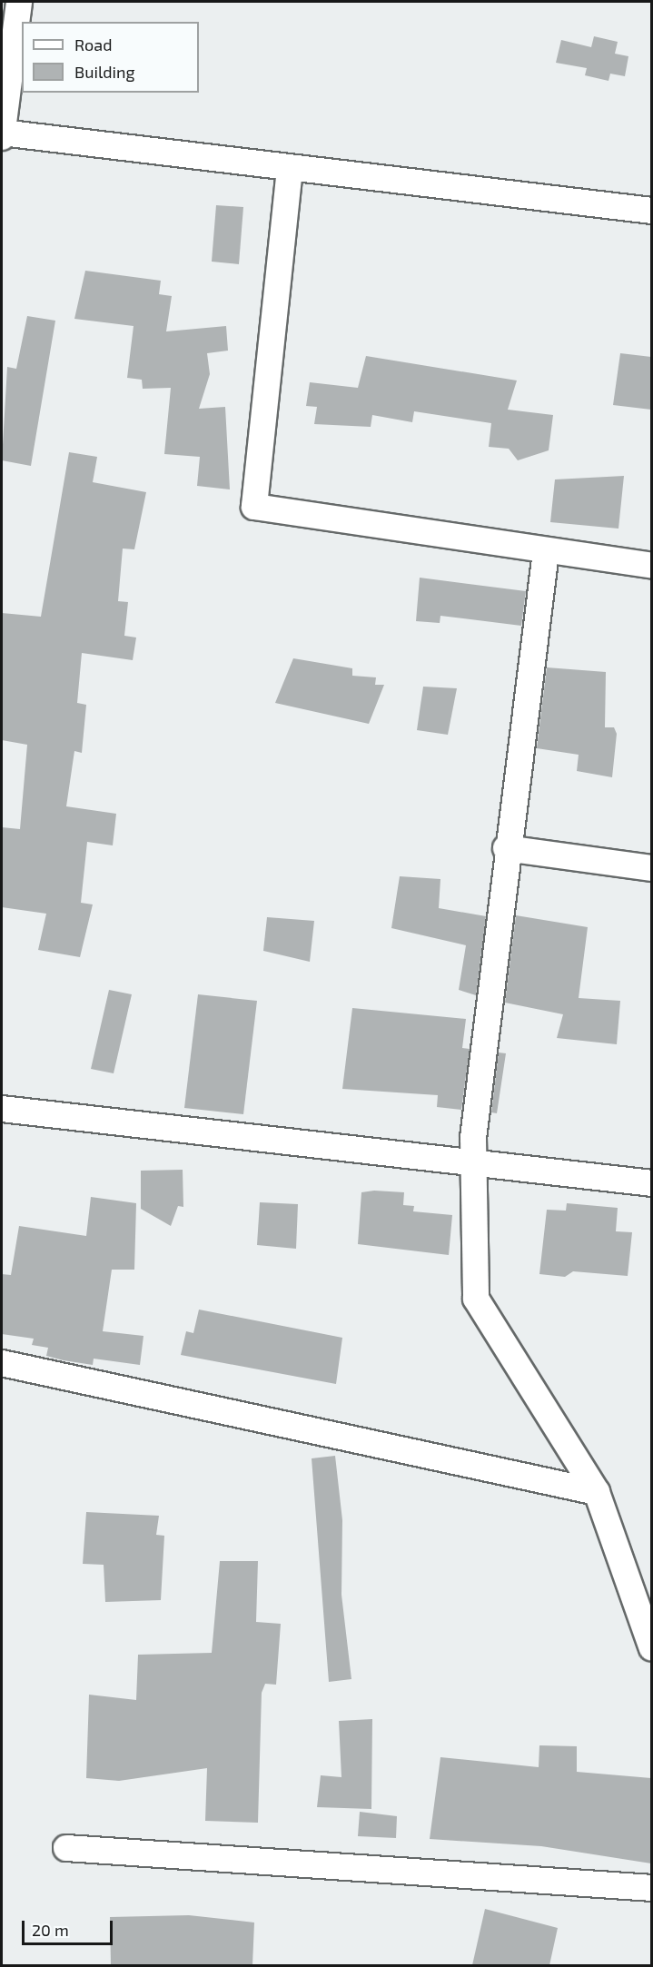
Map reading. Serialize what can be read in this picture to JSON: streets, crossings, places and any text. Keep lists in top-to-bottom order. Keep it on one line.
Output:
{"legend":["Road","Building"],"scale_bar":"20 m"}
